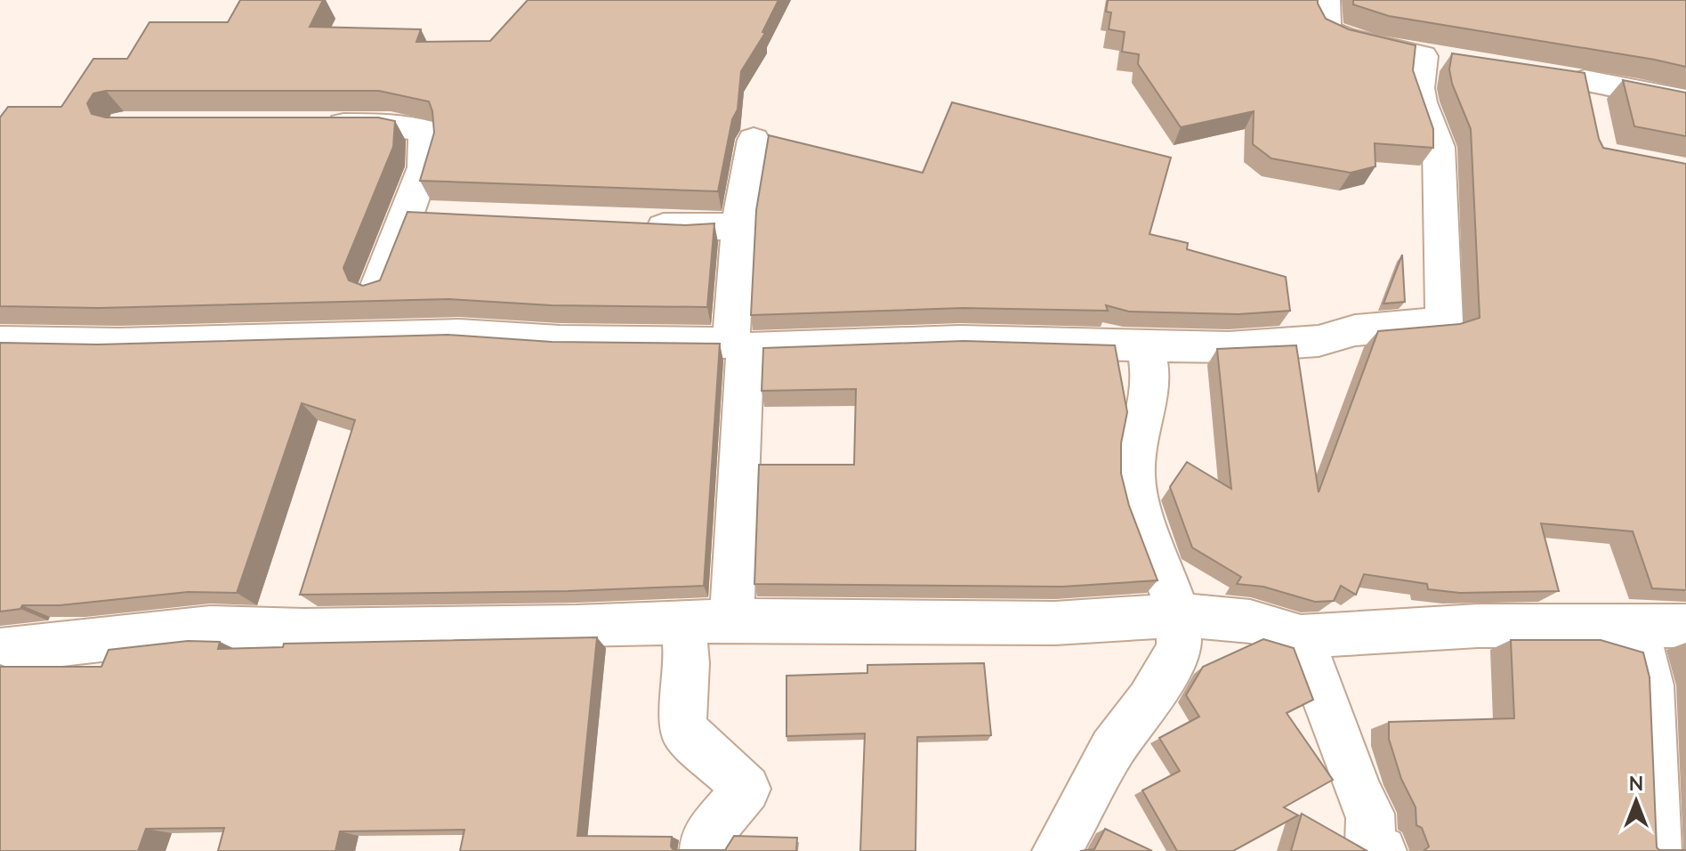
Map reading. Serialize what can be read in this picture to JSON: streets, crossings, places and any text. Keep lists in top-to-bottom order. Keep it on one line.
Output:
{"north":"top"}
